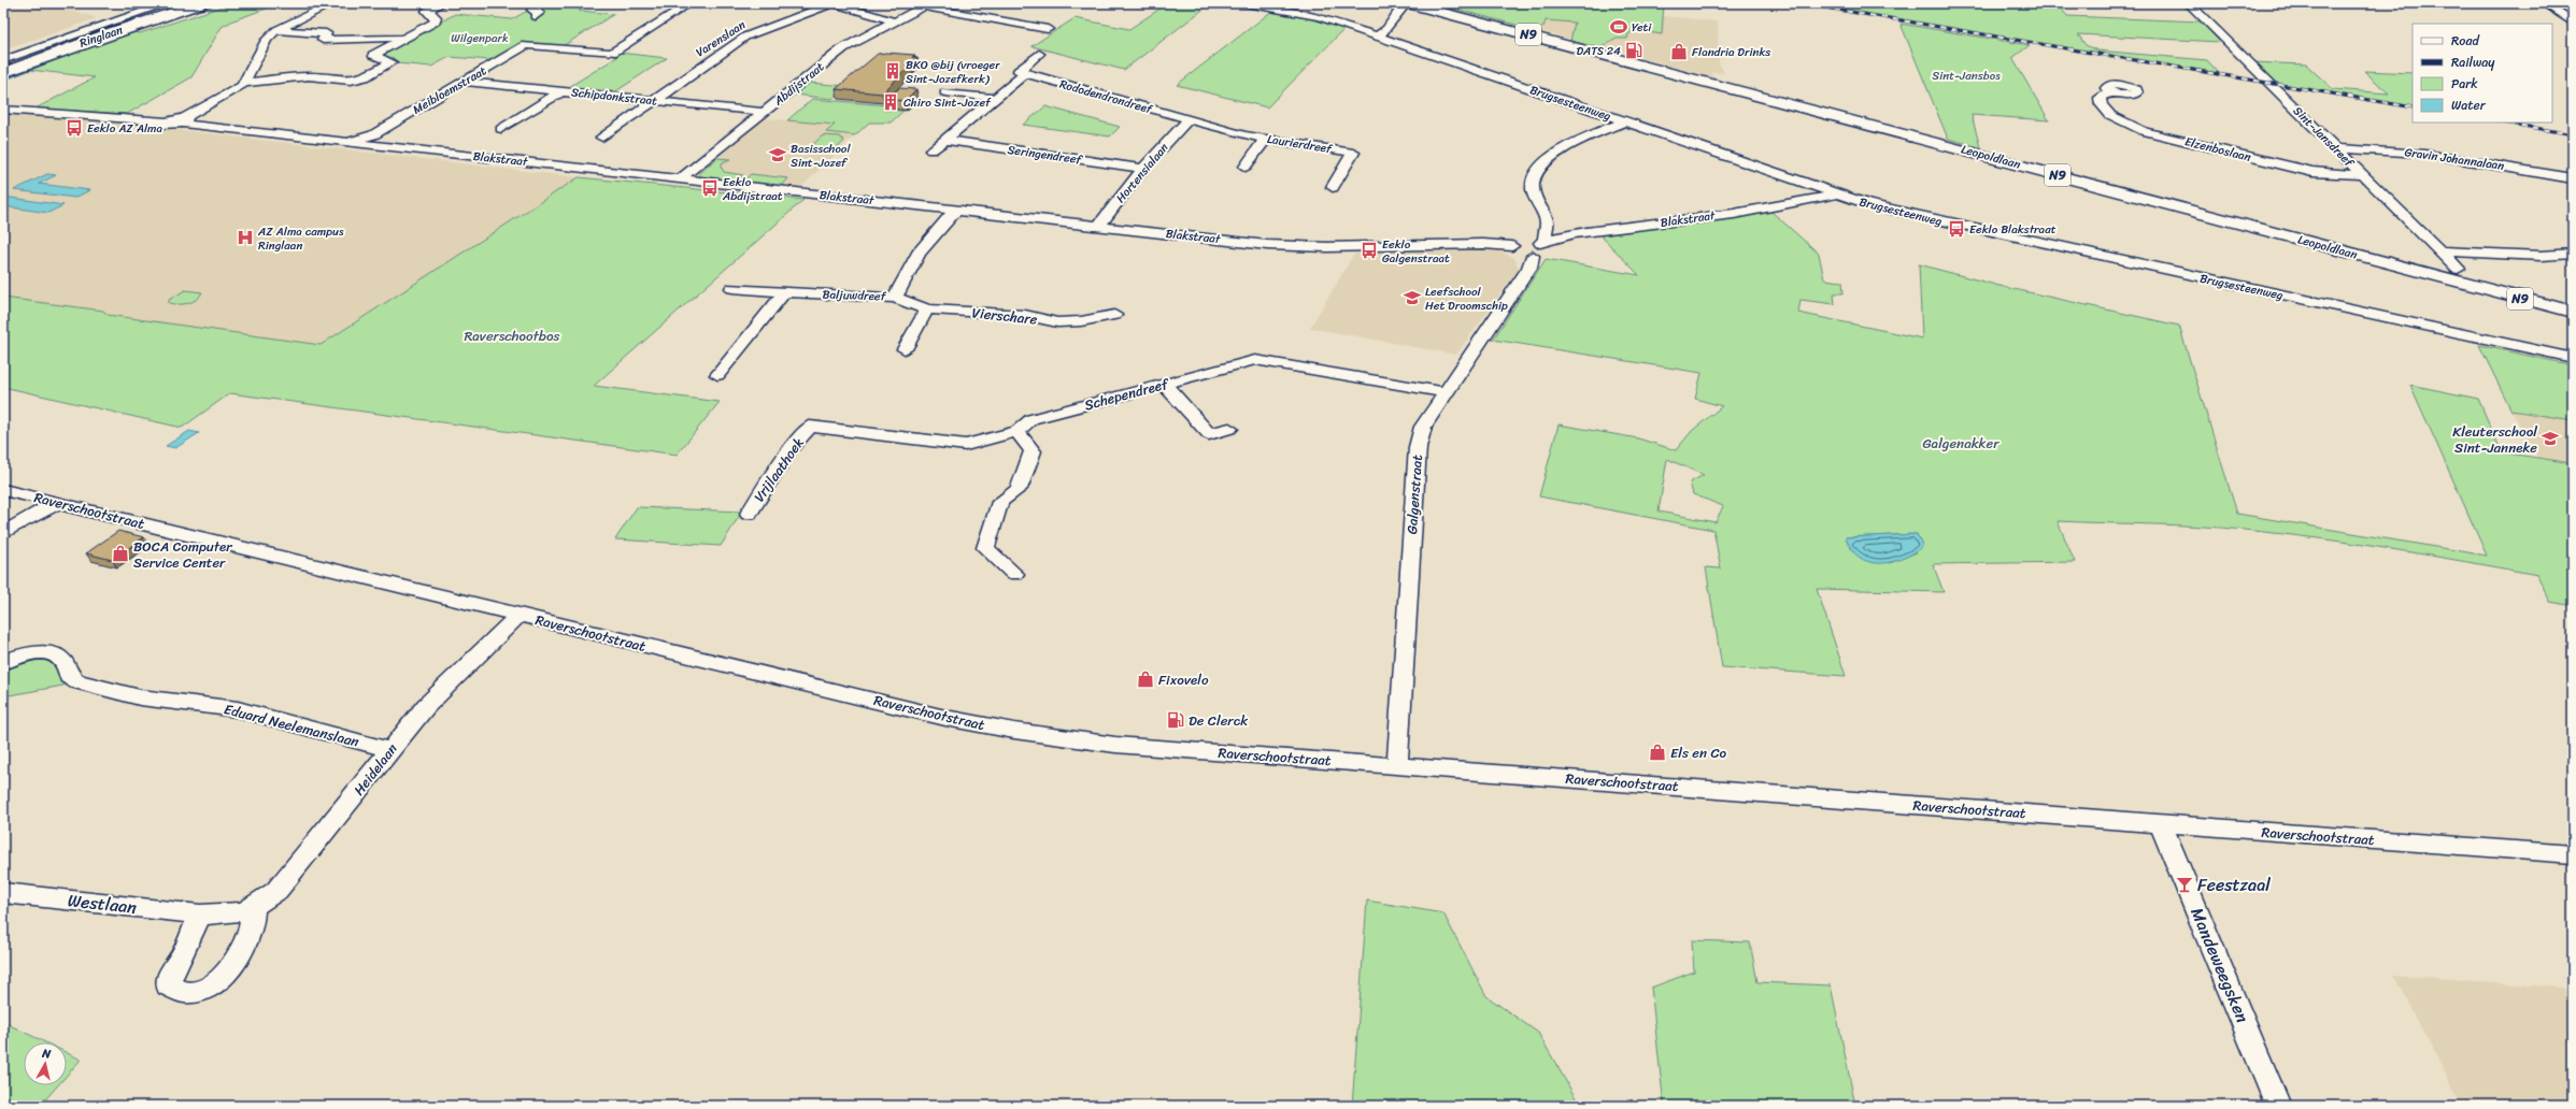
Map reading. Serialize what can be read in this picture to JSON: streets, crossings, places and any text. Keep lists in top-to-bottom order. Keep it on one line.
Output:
{"streets":{"main road":["N9","Ringlaan","Leopoldlaan"],"street":["Varenslaan","Abdijstraat","Meibloemstraat","Schipdonkstraat","Rododendrondreef","Brugsesteenweg","Sint-Jansdreef","Laurierdreef","Elzenboslaan","Seringendreef","Blakstraat","Gravin Johannalaan","Hortensialaan","Baljuwdreef","Vierschare","Schependreef","Vrijlaathoek","Galgenstraat","Raverschootstraat","Eduard Neelemanslaan","Heidelaan","Westlaan","Mandeweegsken"]},"crossings":[["Varenslaan","Schipdonkstraat"],["Abdijstraat","Schipdonkstraat"],["Abdijstraat","Blakstraat"],["Meibloemstraat","Schipdonkstraat"],["Meibloemstraat","Blakstraat"],["Rododendrondreef","Laurierdreef"],["Rododendrondreef","Hortensialaan"],["Brugsesteenweg","Blakstraat"],["Sint-Jansdreef","Elzenboslaan"],["Sint-Jansdreef","Gravin Johannalaan"],["Laurierdreef","Hortensialaan"],["Seringendreef","Hortensialaan"],["Blakstraat","Hortensialaan"],["Blakstraat","Baljuwdreef"],["Blakstraat","Galgenstraat"],["Baljuwdreef","Vierschare"],["Schependreef","Vrijlaathoek"],["Schependreef","Galgenstraat"],["Galgenstraat","Raverschootstraat"],["Raverschootstraat","Heidelaan"],["Raverschootstraat","Mandeweegsken"],["Eduard Neelemanslaan","Heidelaan"],["Heidelaan","Westlaan"]],"parks":["Wilgenpark","Sint-Jansbos","Raverschootbos","Galgenakker"],"places":{"sports":["Yeti"],"fuel station":["DATS 24","De Clerck"],"shop":["Flandria Drinks","BOCA Computer Service Center","Fixovelo","Els en Co"],"building":["BKO @bij (vroeger Sint-Jozefkerk)","Chiro Sint-Jozef"],"bus stop":["Eeklo AZ Alma","Eeklo Abdijstraat","Eeklo Blakstraat","Eeklo Galgenstraat"],"school or university":["Basisschool Sint-Jozef","Leefschool Het Droomschip","Kleuterschool Sint-Janneke"],"hospital":["AZ Alma campus Ringlaan"],"bar":["Feestzaal"]},"legend":["Road","Railway","Park","Water"],"north":"top"}
